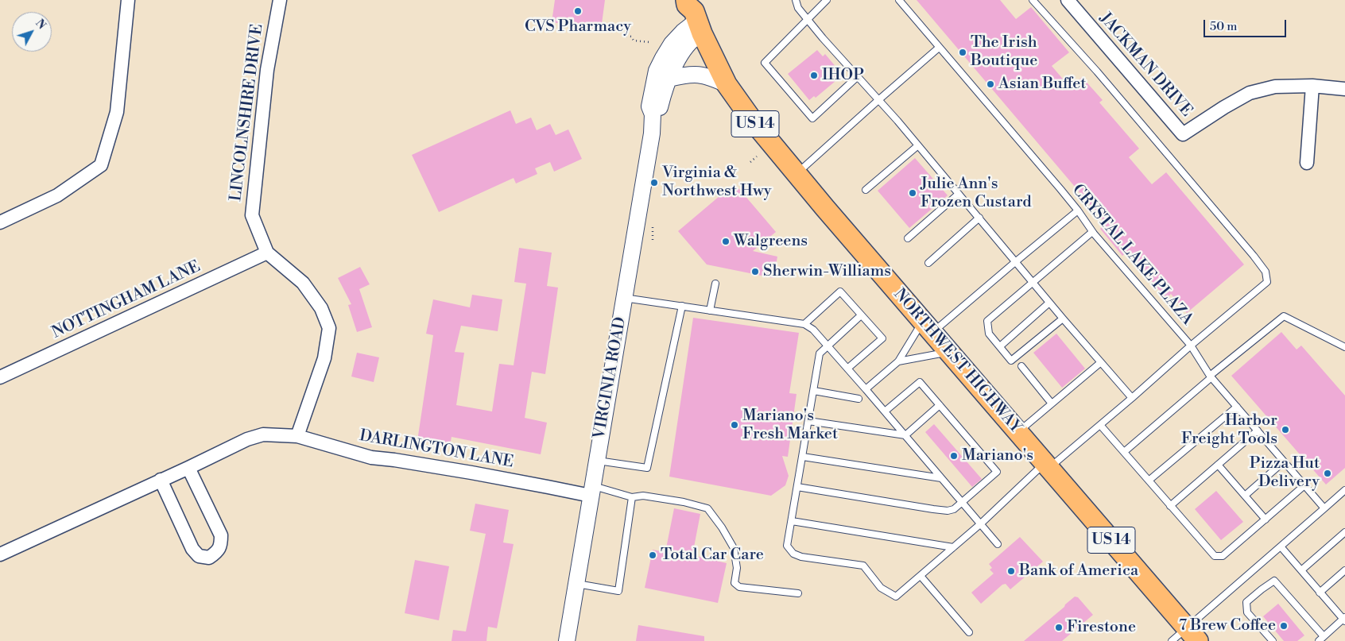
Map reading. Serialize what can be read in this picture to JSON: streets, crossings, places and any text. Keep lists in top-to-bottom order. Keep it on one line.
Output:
{"streets":{"main road":["US 14","NORTHWEST HIGHWAY"],"street":["JACKMAN DRIVE","LINCOLNSHIRE DRIVE","NOTTINGHAM LANE","VIRGINIA ROAD","DARLINGTON LANE"],"lane":["CRYSTAL LAKE PLAZA"]},"crossings":[["LINCOLNSHIRE DRIVE","NOTTINGHAM LANE"],["LINCOLNSHIRE DRIVE","DARLINGTON LANE"],["NORTHWEST HIGHWAY","VIRGINIA ROAD"],["VIRGINIA ROAD","DARLINGTON LANE"]],"places":["CVS Pharmacy","The Irish Boutique","IHOP","Asian Buffet","Virginia & Northwest Hwy","Julie Ann's Frozen Custard","Walgreens","Sherwin-Williams","Mariano's Fresh Market","Harbor Freight Tools","Mariano's","Pizza Hut Delivery","Total Car Care","Bank of America","7 Brew Coffee","Firestone"],"scale_bar":"50 m","north":"top right"}
